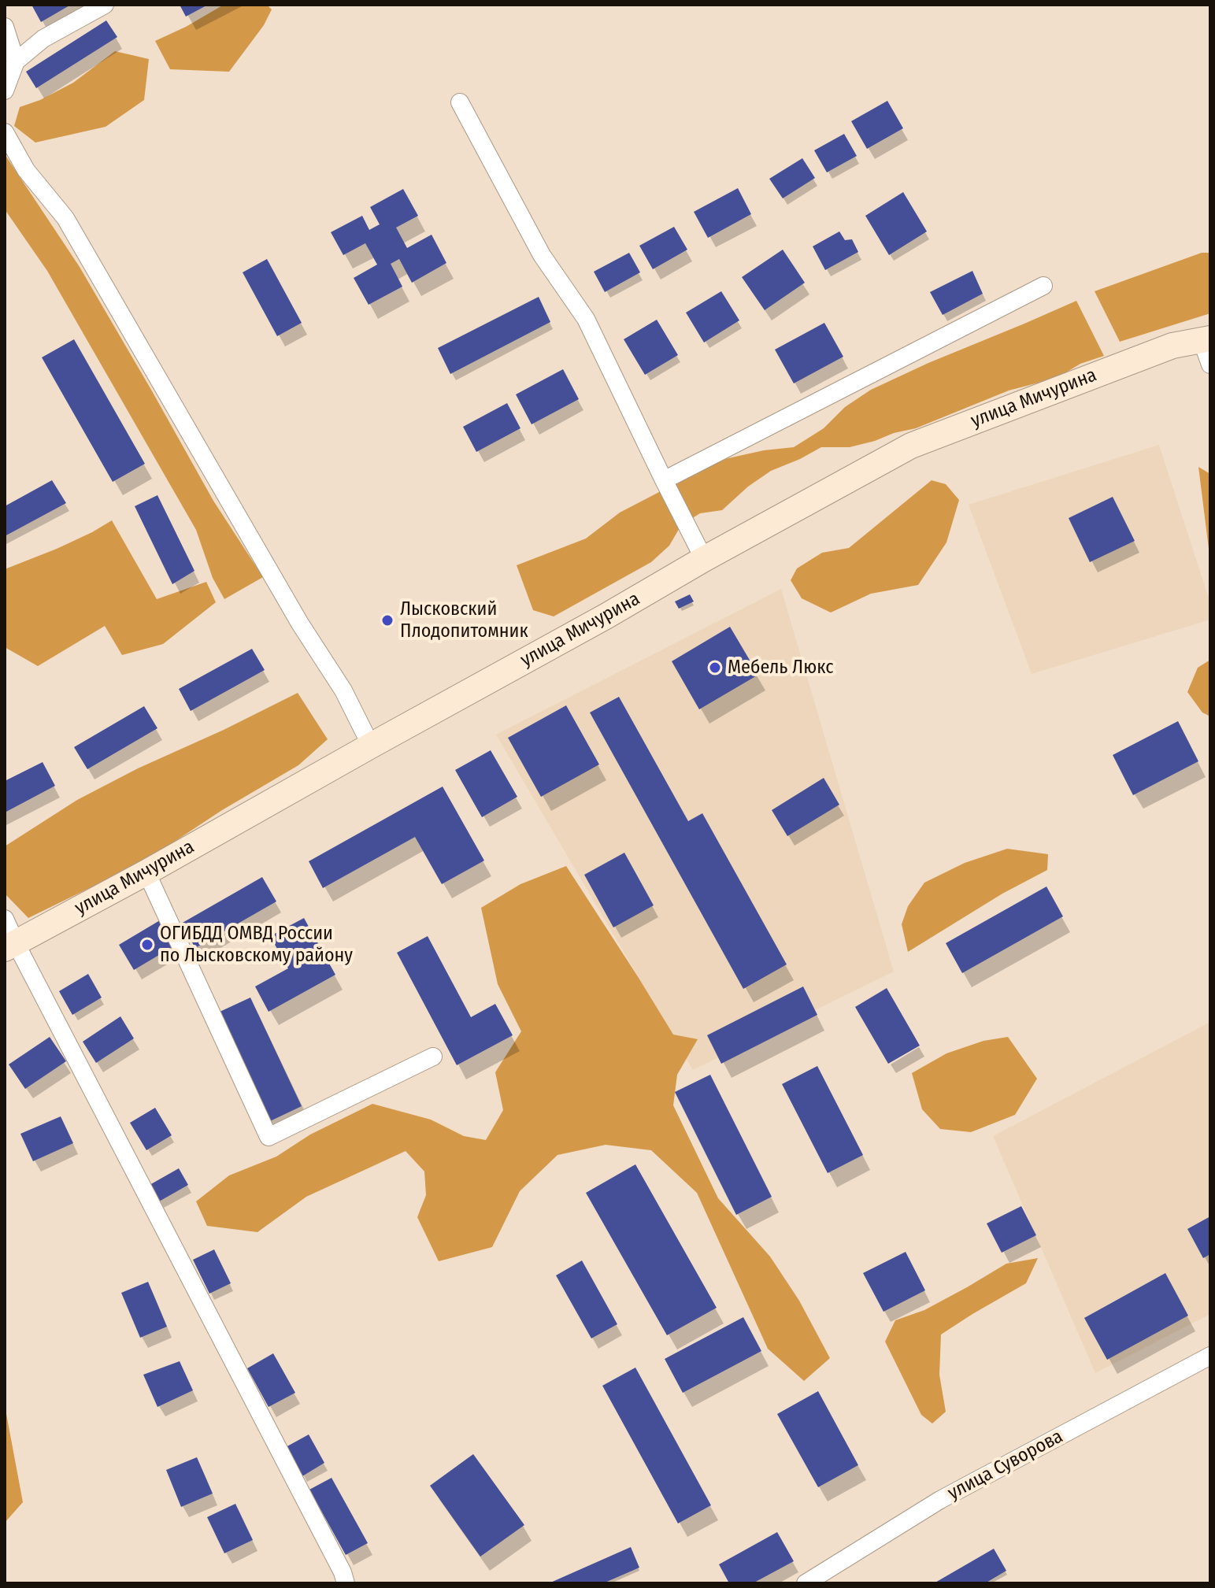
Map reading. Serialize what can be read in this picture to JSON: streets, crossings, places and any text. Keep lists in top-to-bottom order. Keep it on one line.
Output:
{"streets":{"main road":["улица Мичурина"],"street":["улица Суворова"]},"places":["Лысковский Плодопитомник","Мебель Люкс","ОГИБДД ОМВД России по Лысковскому району"]}
